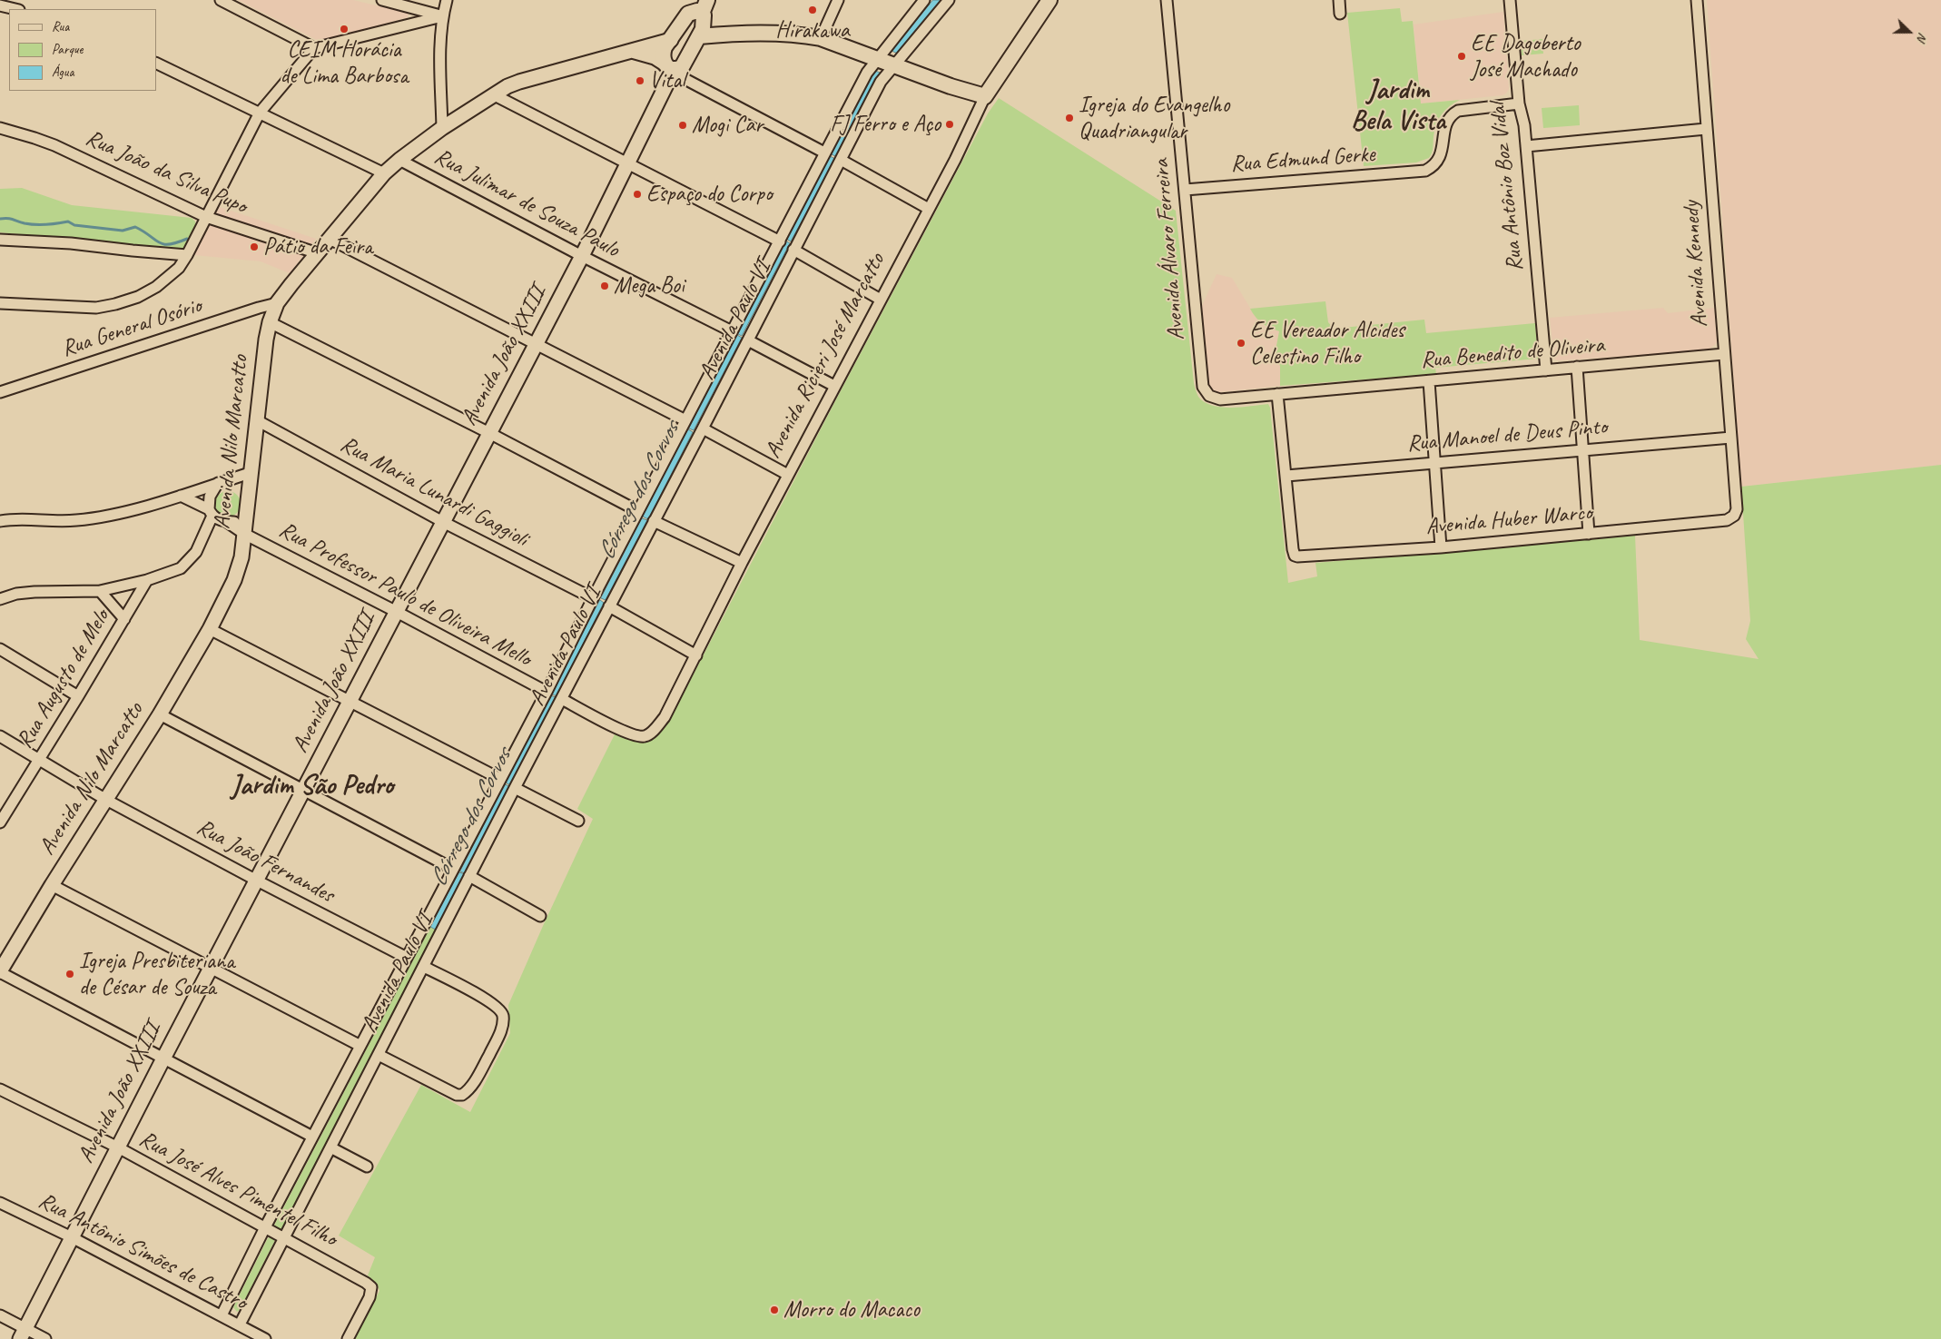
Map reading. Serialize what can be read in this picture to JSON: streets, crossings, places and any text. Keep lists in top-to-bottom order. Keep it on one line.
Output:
{"streets":{"main road":["Avenida João XXIII","Avenida Ricieri José Marcatto"],"street":["Rua Edmund Gerke","Rua João da Silva Pupo","Rua Antônio Boz Vidal","Rua Julimar de Souza Paulo","Avenida Álvaro Ferreira","Avenida Kennedy","Avenida Paulo VI","Rua General Osório","Rua Benedito de Oliveira","Rua Manoel de Deus Pinto","Avenida Nilo Marcatto","Rua Maria Lunardi Gaggioli","Avenida Huber Warco","Rua Professor Paulo de Oliveira Mello","Rua Augusto de Melo","Rua João Fernandes","Rua José Alves Pimentel Filho","Rua Antônio Simões de Castro"]},"crossings":[["Rua Edmund Gerke","Rua Antônio Boz Vidal"],["Rua Edmund Gerke","Avenida Álvaro Ferreira"],["Rua João da Silva Pupo","Avenida Nilo Marcatto"],["Rua Antônio Boz Vidal","Rua Benedito de Oliveira"],["Rua Julimar de Souza Paulo","Avenida Paulo VI"],["Rua Julimar de Souza Paulo","Avenida João XXIII"],["Rua Julimar de Souza Paulo","Avenida Nilo Marcatto"],["Avenida Álvaro Ferreira","Rua Benedito de Oliveira"],["Avenida Kennedy","Rua Benedito de Oliveira"],["Avenida Kennedy","Rua Manoel de Deus Pinto"],["Avenida Kennedy","Avenida Huber Warco"],["Avenida Paulo VI","Avenida Ricieri José Marcatto"],["Avenida Paulo VI","Rua Maria Lunardi Gaggioli"],["Avenida Paulo VI","Rua Professor Paulo de Oliveira Mello"],["Avenida Paulo VI","Rua João Fernandes"],["Avenida Paulo VI","Rua José Alves Pimentel Filho"],["Avenida Paulo VI","Rua Antônio Simões de Castro"],["Rua General Osório","Avenida Nilo Marcatto"],["Avenida João XXIII","Avenida Nilo Marcatto"],["Avenida João XXIII","Rua Maria Lunardi Gaggioli"],["Avenida João XXIII","Rua Professor Paulo de Oliveira Mello"],["Avenida João XXIII","Rua João Fernandes"],["Avenida João XXIII","Rua José Alves Pimentel Filho"],["Avenida João XXIII","Rua Antônio Simões de Castro"],["Rua Manoel de Deus Pinto","Avenida Huber Warco"],["Avenida Nilo Marcatto","Rua Maria Lunardi Gaggioli"],["Avenida Nilo Marcatto","Rua Professor Paulo de Oliveira Mello"],["Avenida Nilo Marcatto","Rua João Fernandes"],["Rua Augusto de Melo","Rua João Fernandes"]],"districts":["Jardim Bela Vista","Jardim São Pedro"],"water":["Córrego dos Corvos"],"places":["Hirakawa","CEIM Horácia de Lima Barbosa","EE Dagoberto José Machado","Vital","Igreja do Evangelho Quadriangular","FJ Ferro e Aço","Mogi Car","Espaço do Corpo","Pátio da Feira","Mega Boi","EE Vereador Alcides Celestino Filho","Igreja Presbiteriana de César de Souza","Morro do Macaco"],"legend":["Rua","Parque","Água"],"north":"right"}
